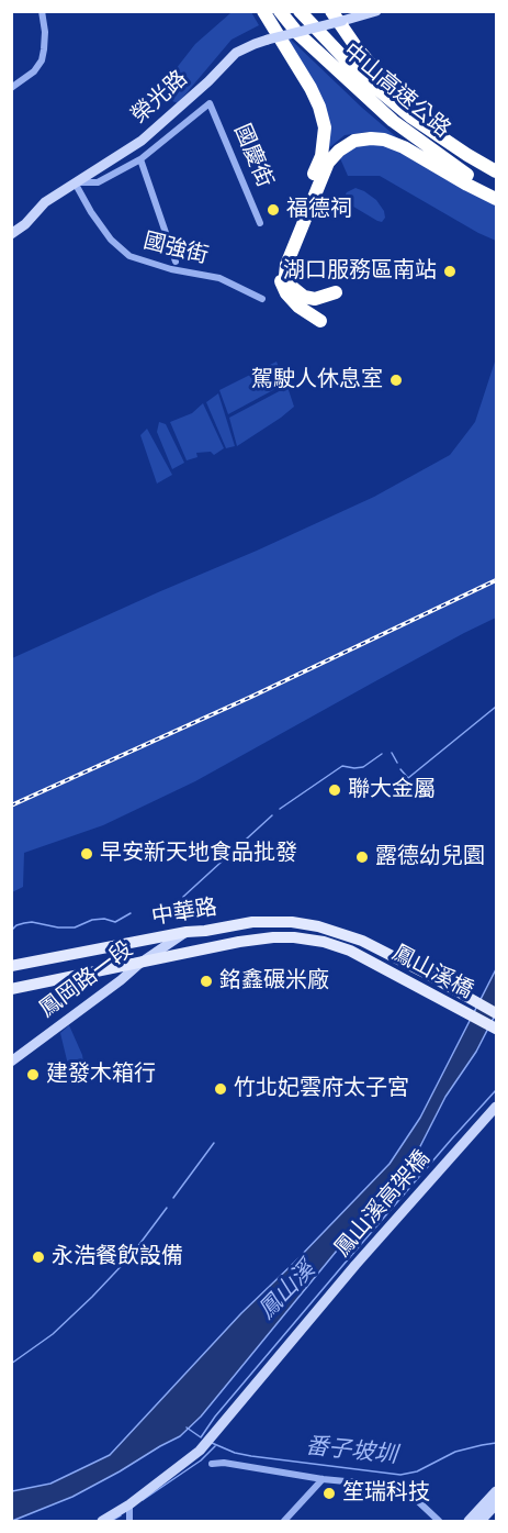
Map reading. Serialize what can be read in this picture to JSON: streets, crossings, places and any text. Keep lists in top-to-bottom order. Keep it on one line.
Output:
{"streets":{"highway":["中山高速公路"],"main road":["中華路","鳳山溪橋"],"street":["榮光路","國慶街","國強街","鳳岡路一段","鳳山溪高架橋"]},"crossings":[["榮光路","國慶街"],["榮光路","國強街"],["中華路","鳳山溪橋"],["中華路","鳳岡路一段"]],"water":["鳳山溪","番子坡圳"],"places":["福德祠","湖口服務區南站","駕駛人休息室","聯大金屬","早安新天地食品批發","露德幼兒園","銘鑫碾米廠","建發木箱行","竹北妃雲府太子宮","永浩餐飲設備","笙瑞科技"]}
